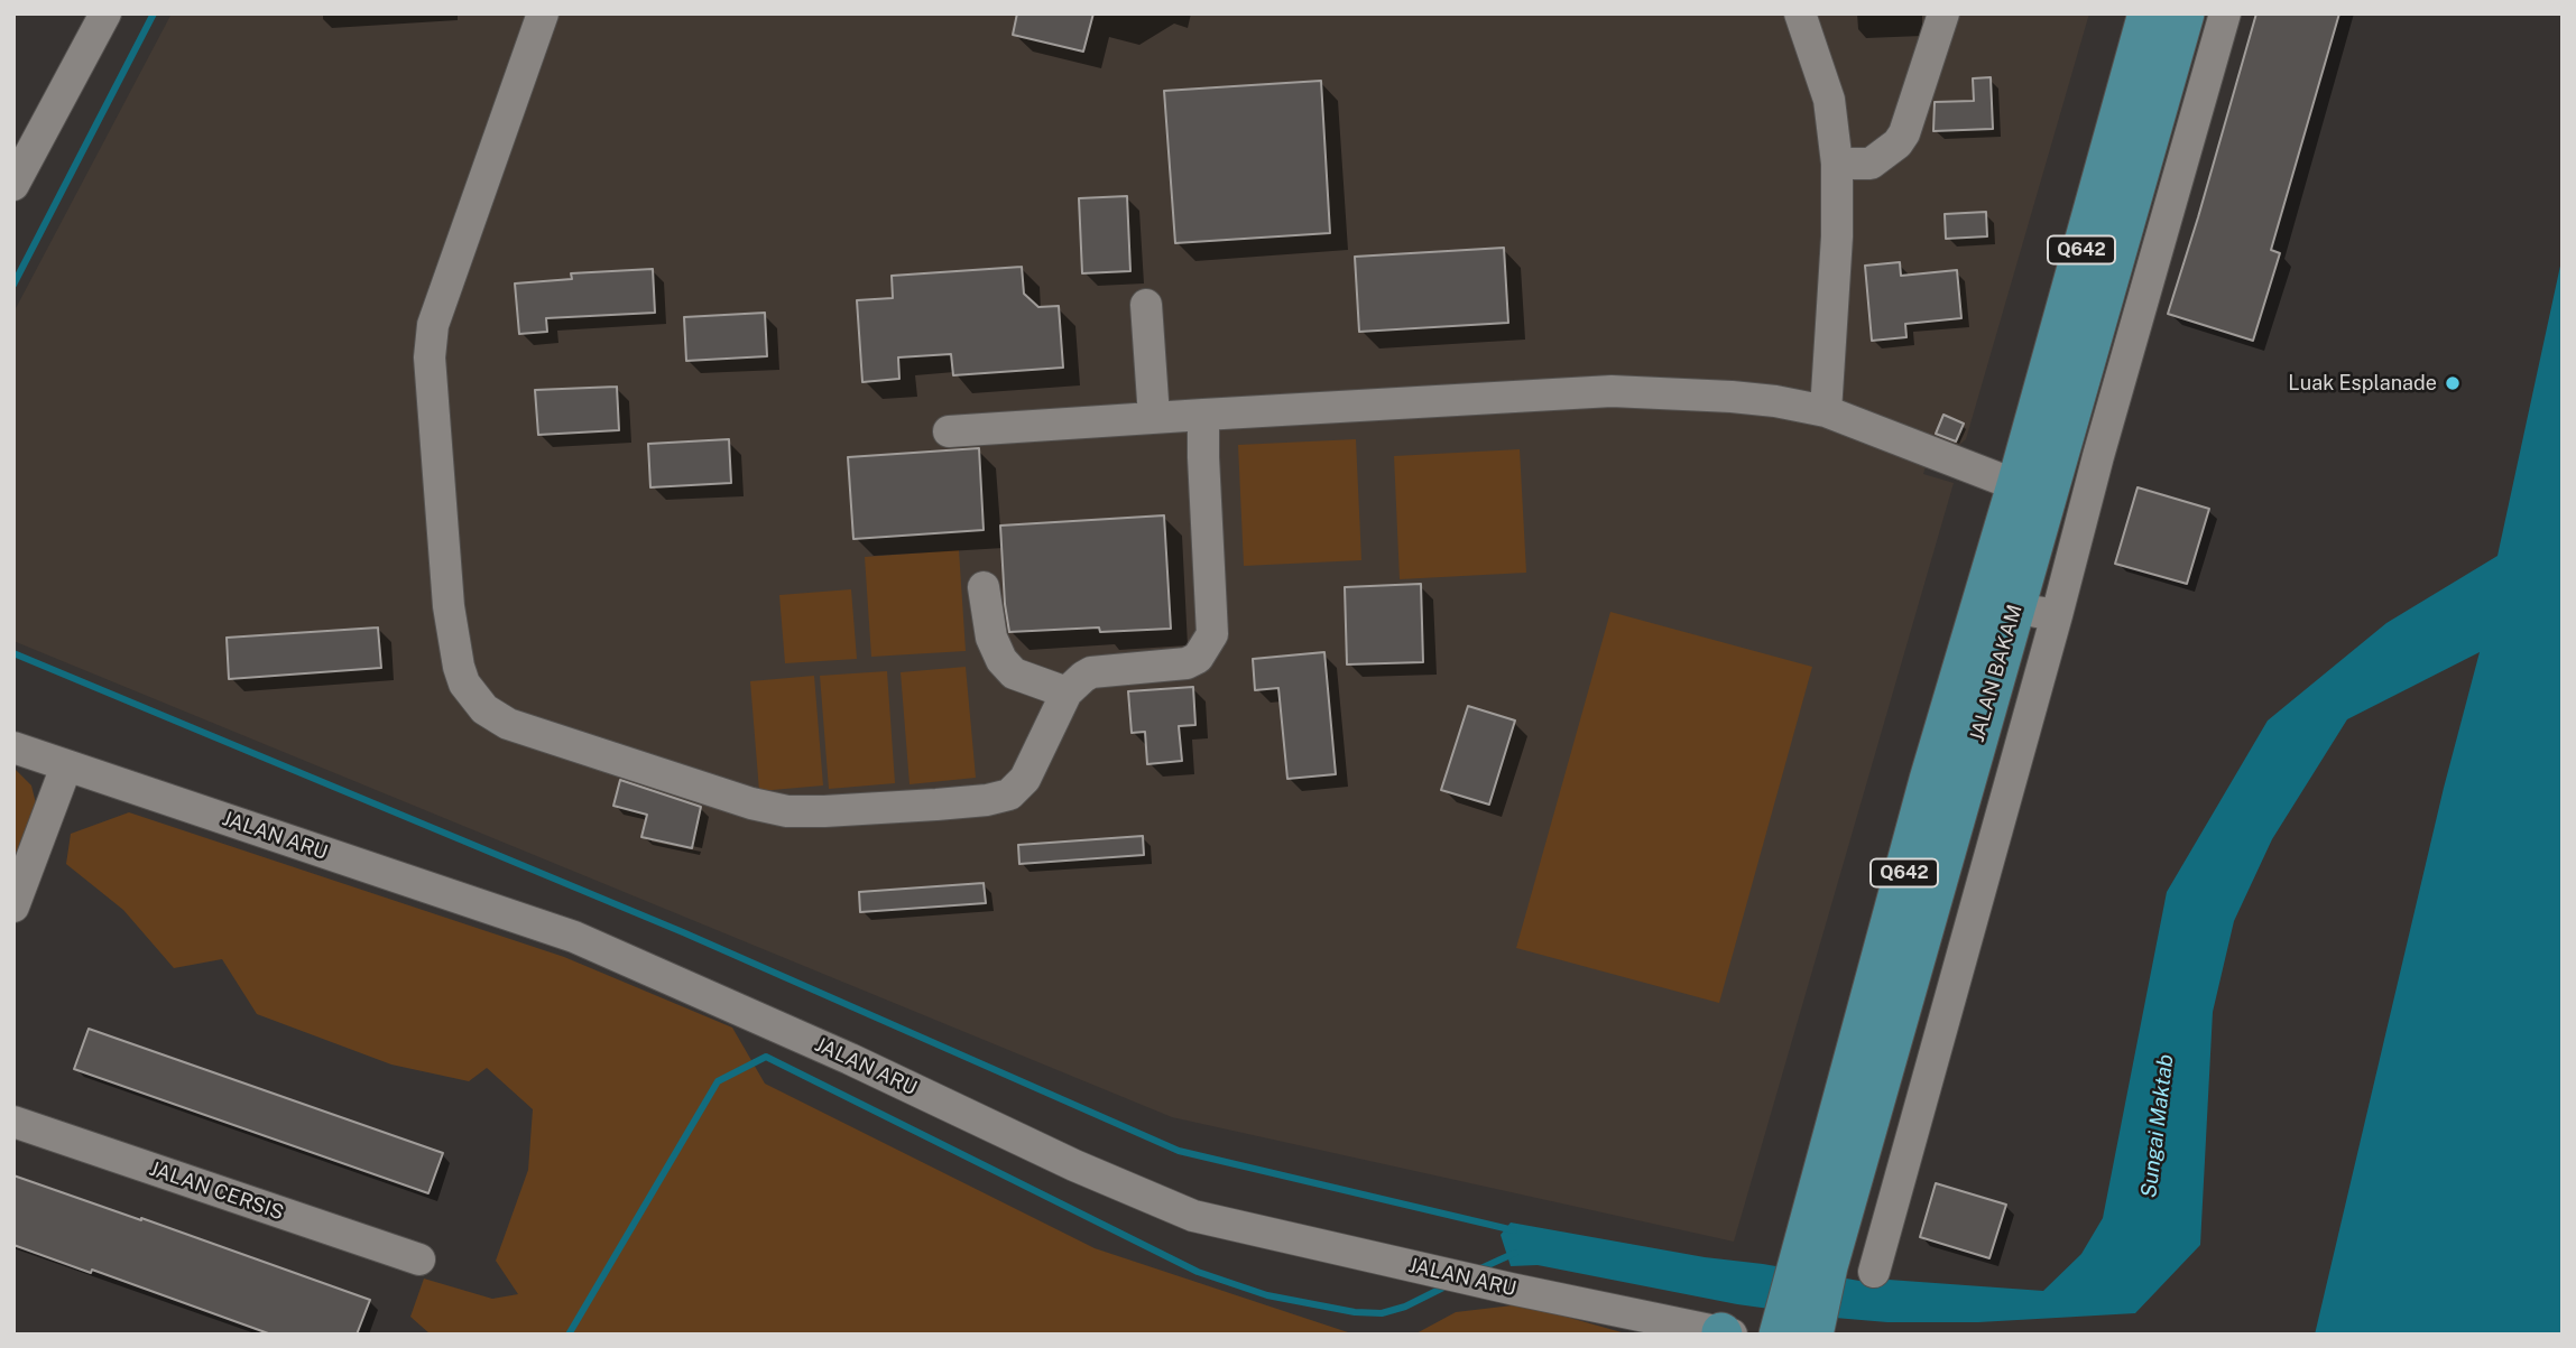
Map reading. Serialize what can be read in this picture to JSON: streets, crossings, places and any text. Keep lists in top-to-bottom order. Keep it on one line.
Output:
{"streets":{"main road":["Q642","JALAN BAKAM"],"street":["JALAN ARU","JALAN CERSIS"]},"water":["Sungai Maktab"],"places":["Luak Esplanade"]}
